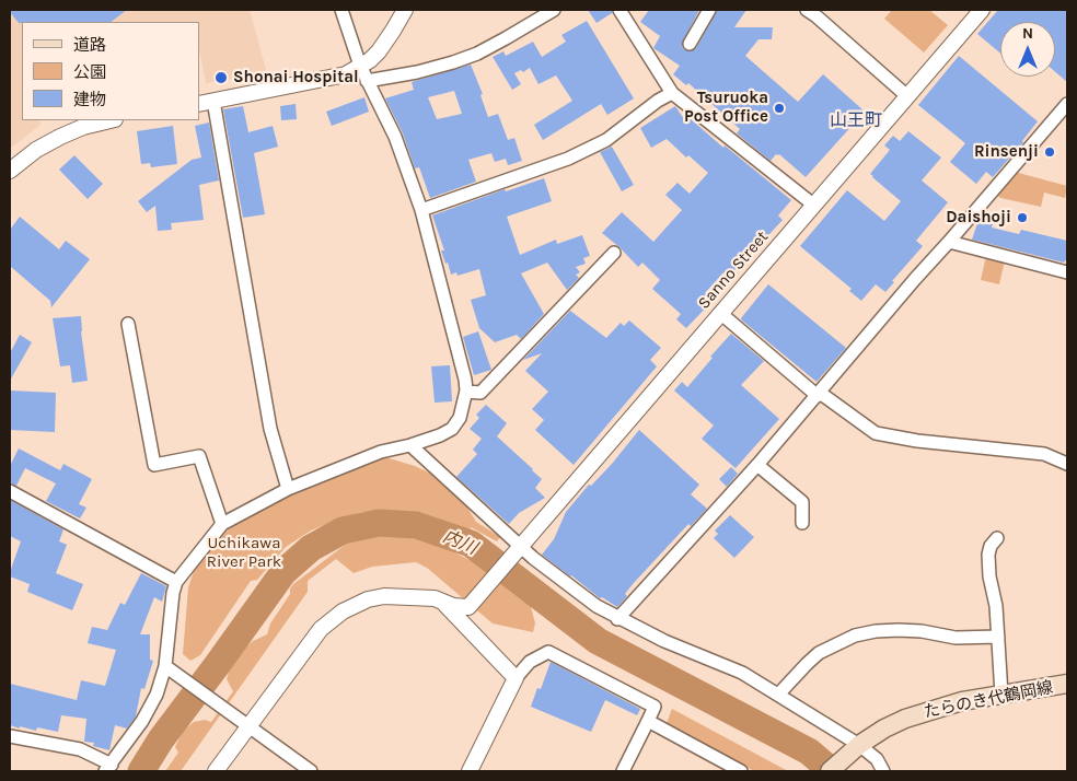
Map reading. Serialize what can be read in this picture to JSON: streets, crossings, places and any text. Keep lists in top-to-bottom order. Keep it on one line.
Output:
{"streets":{"main road":["たらのき代鶴岡線"],"street":["Sanno Street"]},"districts":["山王町"],"water":["内川"],"parks":["Uchikawa River Park"],"places":["Shonai Hospital","Tsuruoka Post Office","Rinsenji","Daishoji"],"legend":["道路","公園","建物"],"north":"top"}
